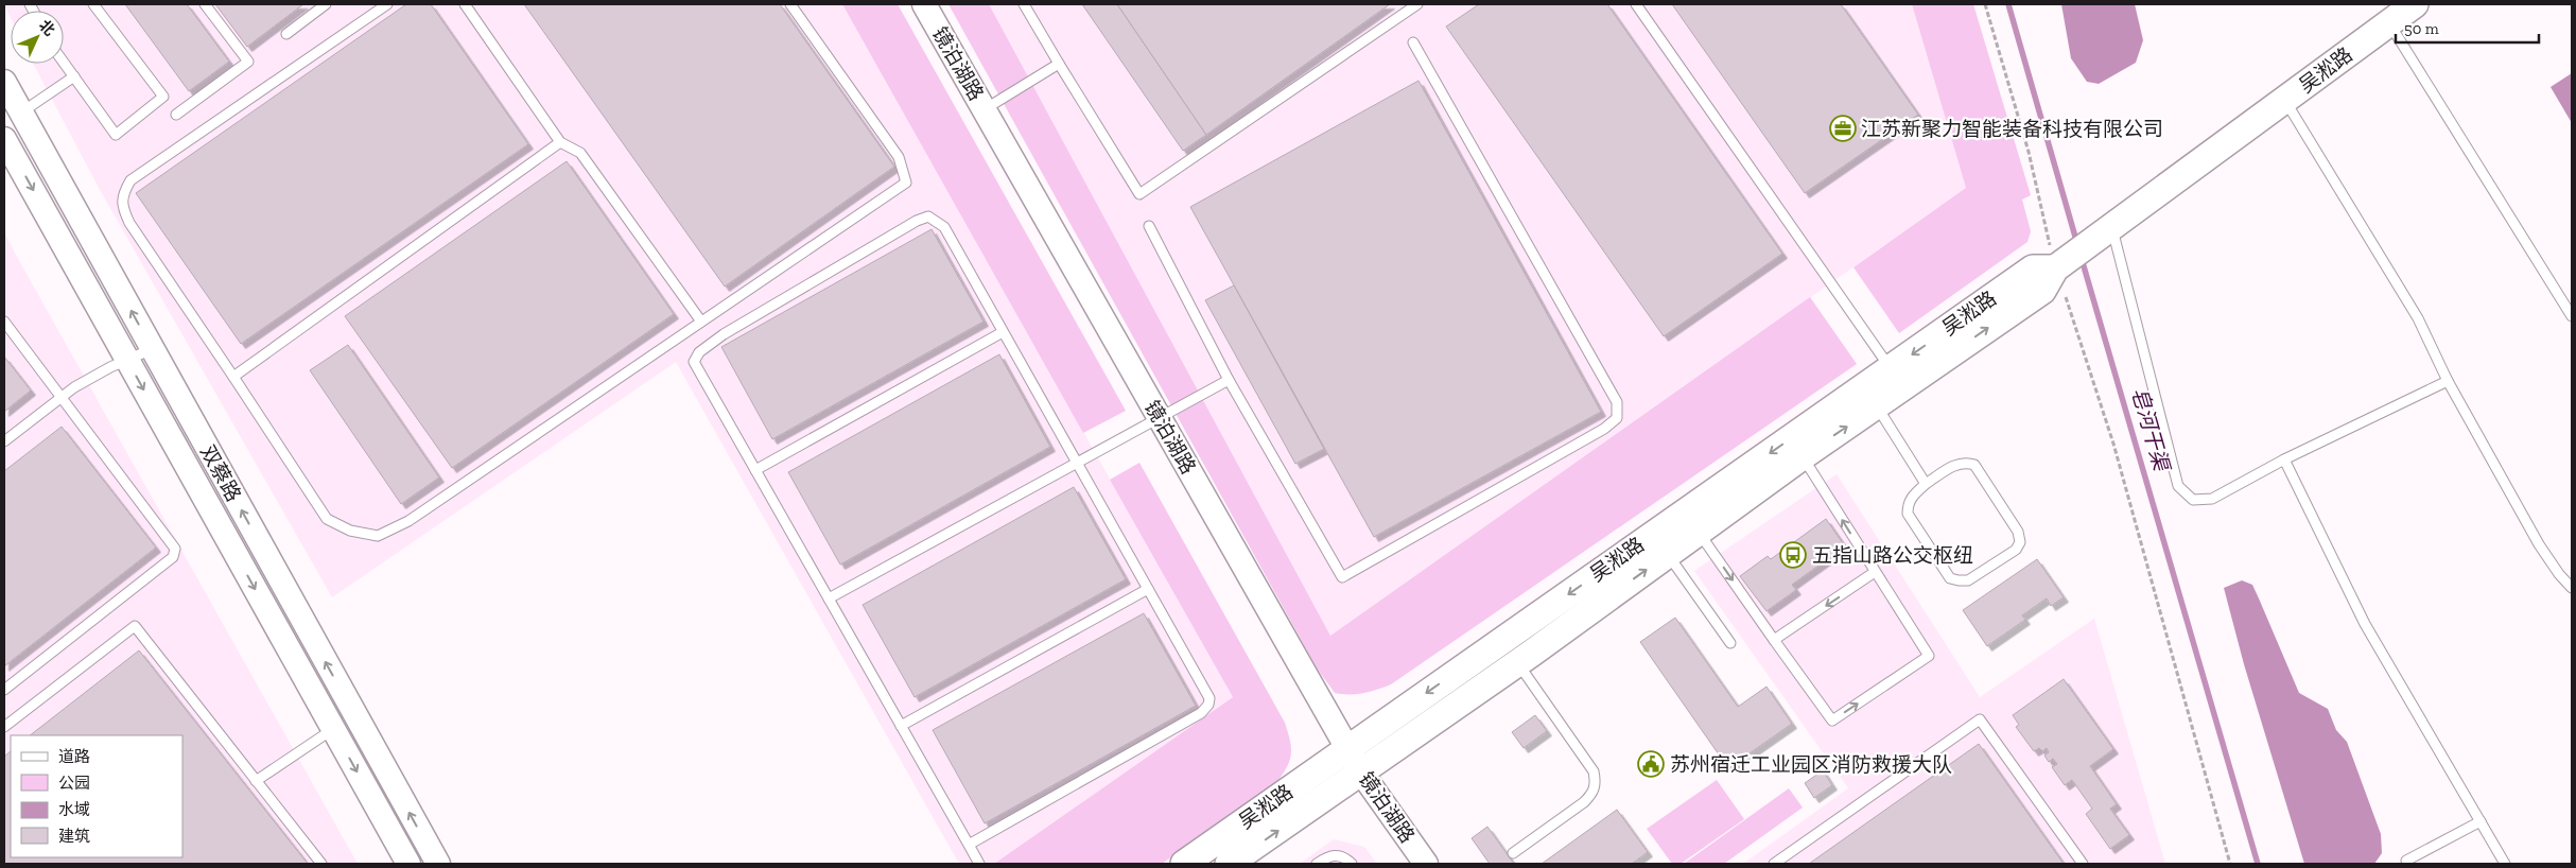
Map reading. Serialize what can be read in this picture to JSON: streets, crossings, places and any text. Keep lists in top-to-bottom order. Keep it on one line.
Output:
{"streets":{"main road":["吴淞路"],"street":["镜泊湖路","双蔡路"]},"crossings":[["镜泊湖路","吴淞路"]],"water":["皂河干渠"],"places":{"office":["江苏新聚力智能装备科技有限公司"],"bus stop":["五指山路公交枢纽"],"public building":["苏州宿迁工业园区消防救援大队"]},"legend":["道路","公园","水域","建筑"],"scale_bar":"50 m","north":"top right"}
